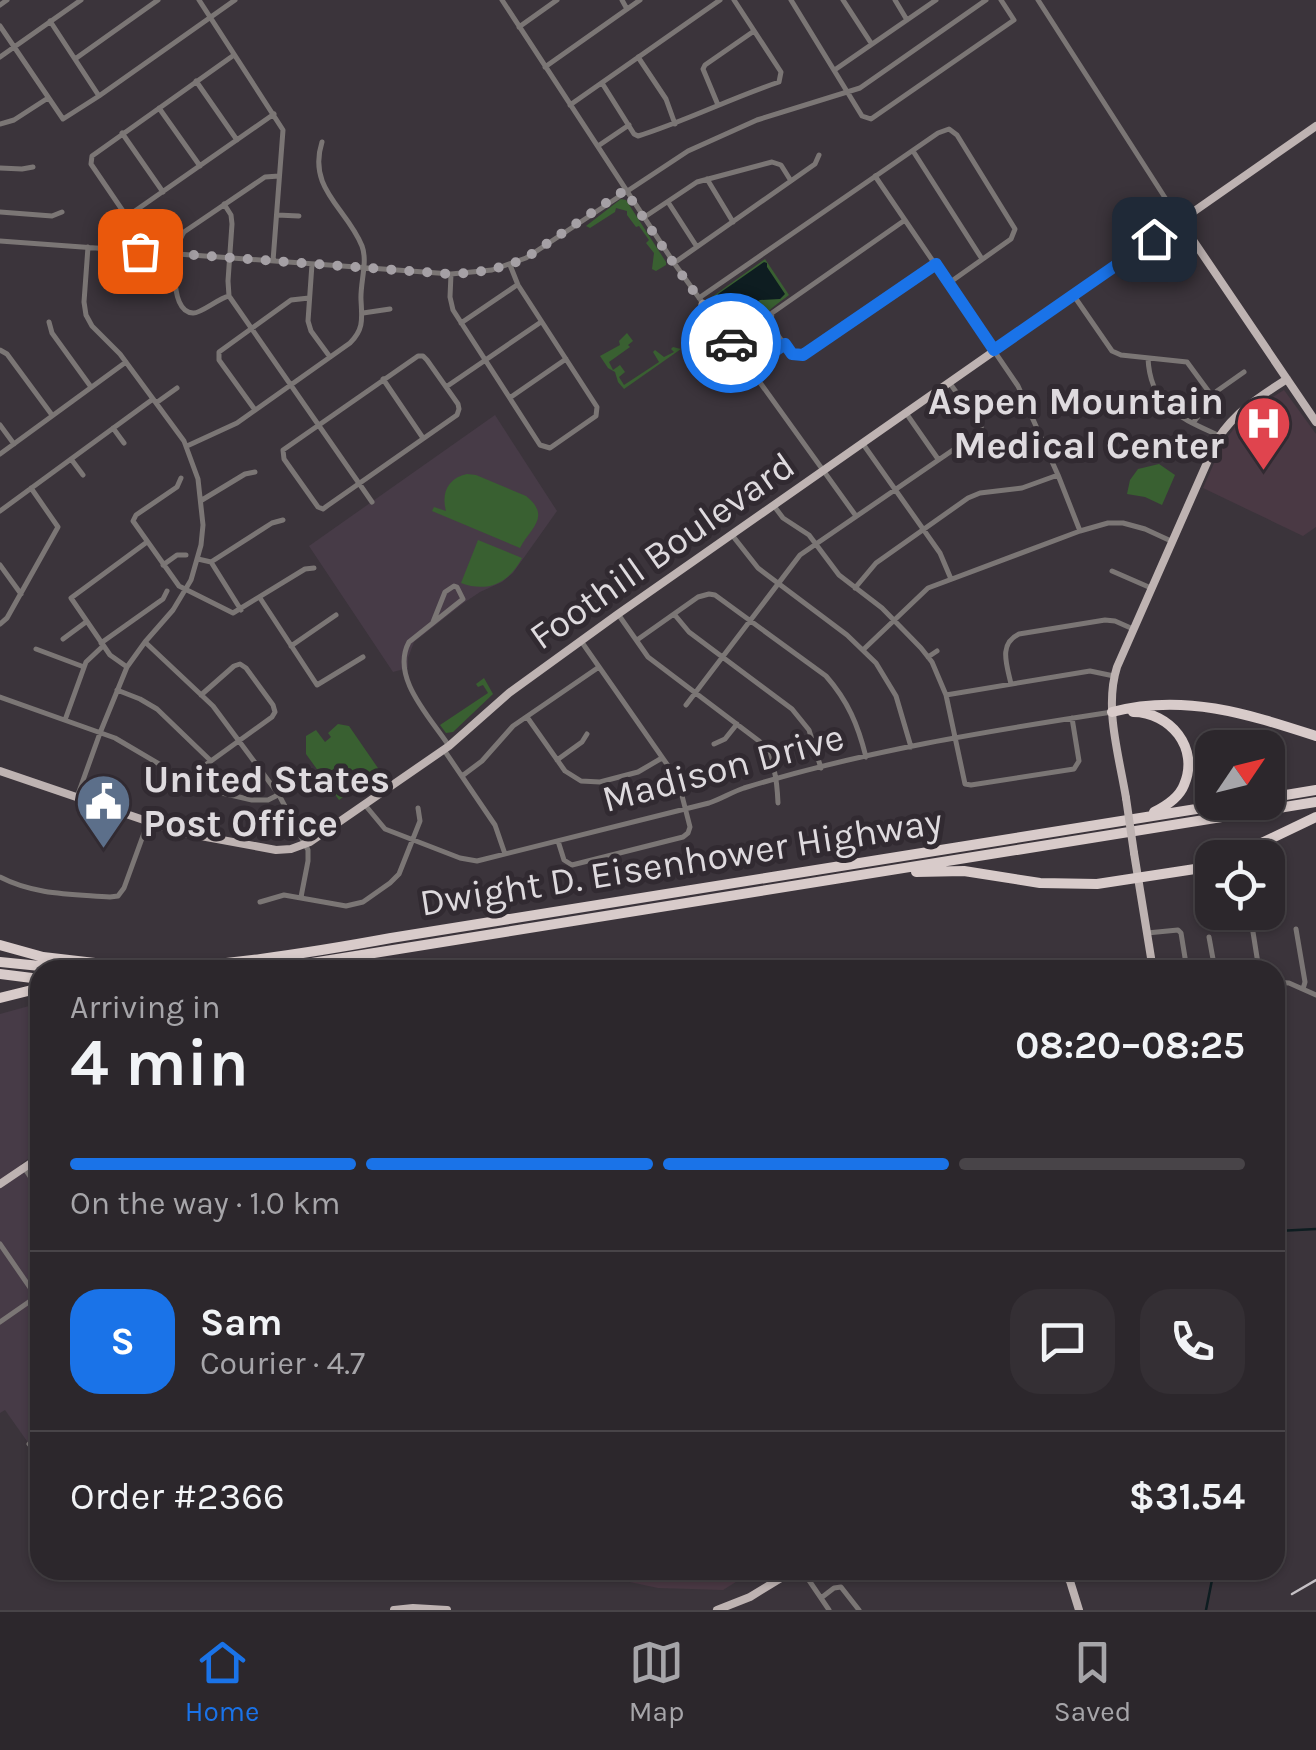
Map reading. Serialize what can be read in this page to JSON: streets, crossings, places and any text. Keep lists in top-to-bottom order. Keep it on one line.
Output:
{"streets":{"highway":["Dwight D. Eisenhower Highway"],"main road":["Foothill Boulevard"],"street":["Madison Drive"]},"crossings":[["Foothill Boulevard","Madison Drive"]],"places":{"hospital":["Aspen Mountain Medical Center"],"public building":["United States Post Office"]},"north":"top right","page":{"heading":["4 min","Arriving in","08:20–08:25"],"panel":["Sam","Courier · 4.7","Order #2366","$31.54"],"bar":"On the way · 1.0 km","round":"S","tabs":["Home","Map","Saved"]}}
